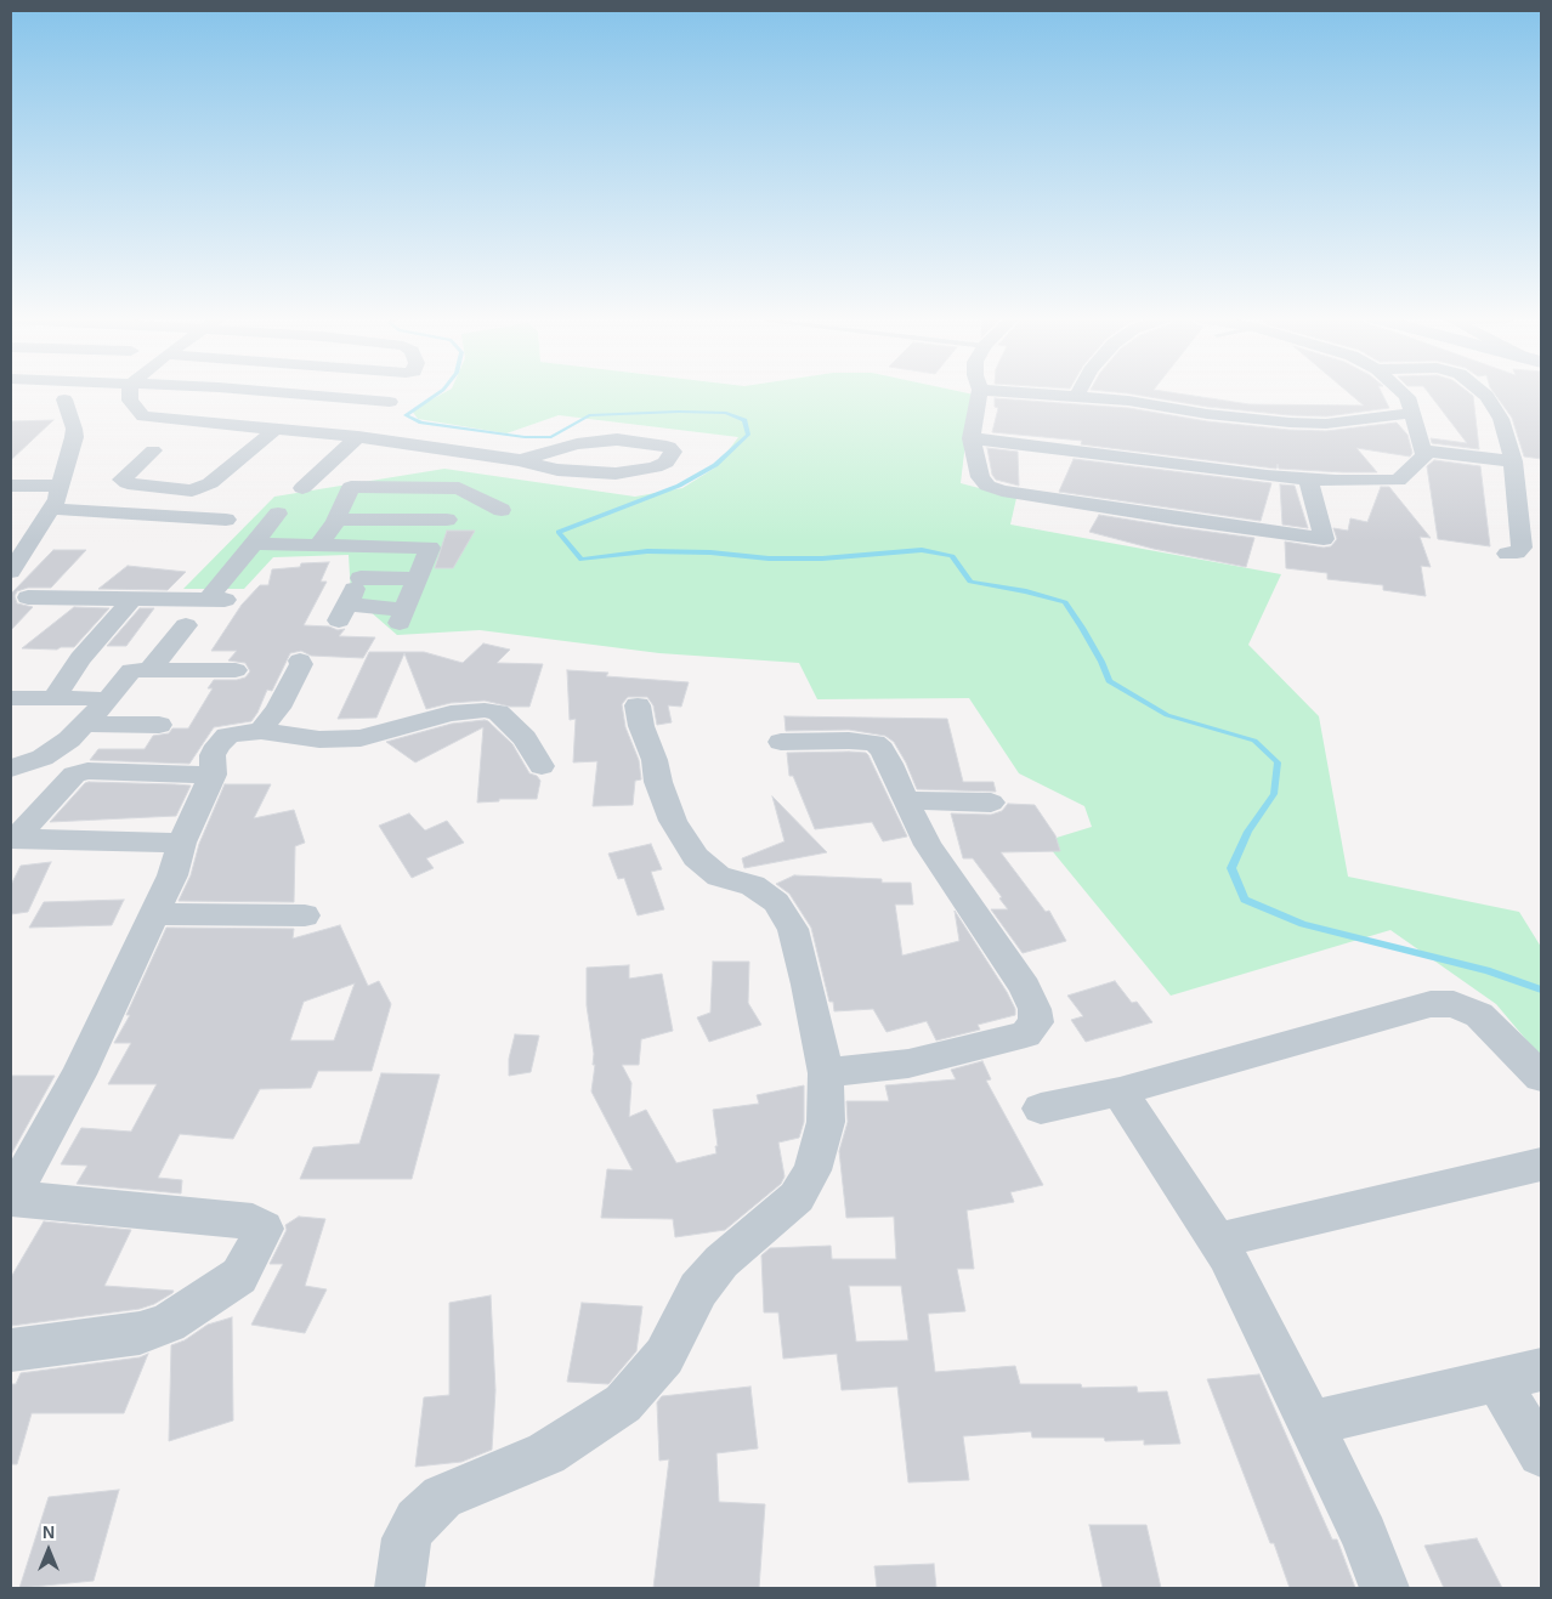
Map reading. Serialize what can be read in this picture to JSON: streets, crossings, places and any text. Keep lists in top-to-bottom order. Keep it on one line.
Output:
{"north":"top"}
